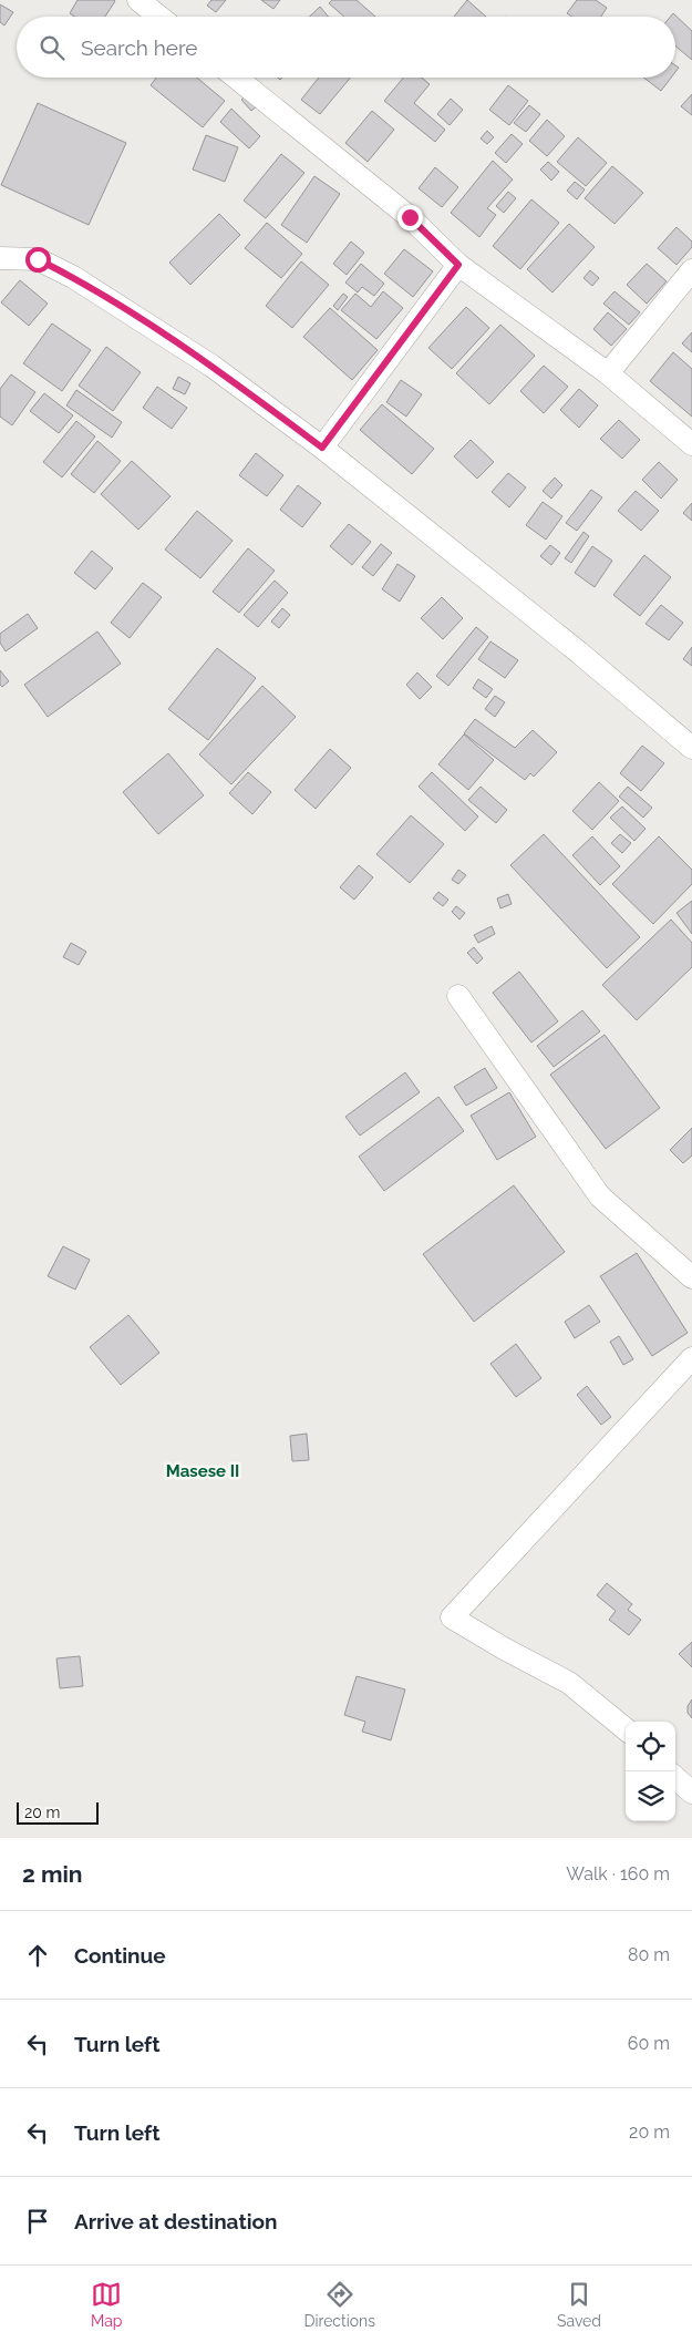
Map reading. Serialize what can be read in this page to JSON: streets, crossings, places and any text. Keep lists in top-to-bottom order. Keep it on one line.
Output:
{"districts":["Masese II"],"scale_bar":"20 m","page":{"search":"Search here","scale":"20 m","heading":["2 min","Walk · 160 m"],"list":[["Continue","80 m"],["Turn left","60 m"],["Turn left","20 m"],"Arrive at destination"],"nav":["Map","Directions","Saved"]}}
